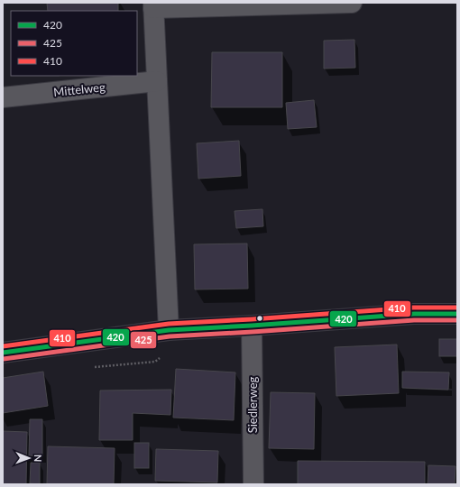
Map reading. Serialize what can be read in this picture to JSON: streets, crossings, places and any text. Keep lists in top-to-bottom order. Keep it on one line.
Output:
{"streets":{"street":["Mittelweg","Siedlerweg"]},"lines":["transit line 410","transit line 420","transit line 425"],"legend":["420","425","410"],"north":"right"}
